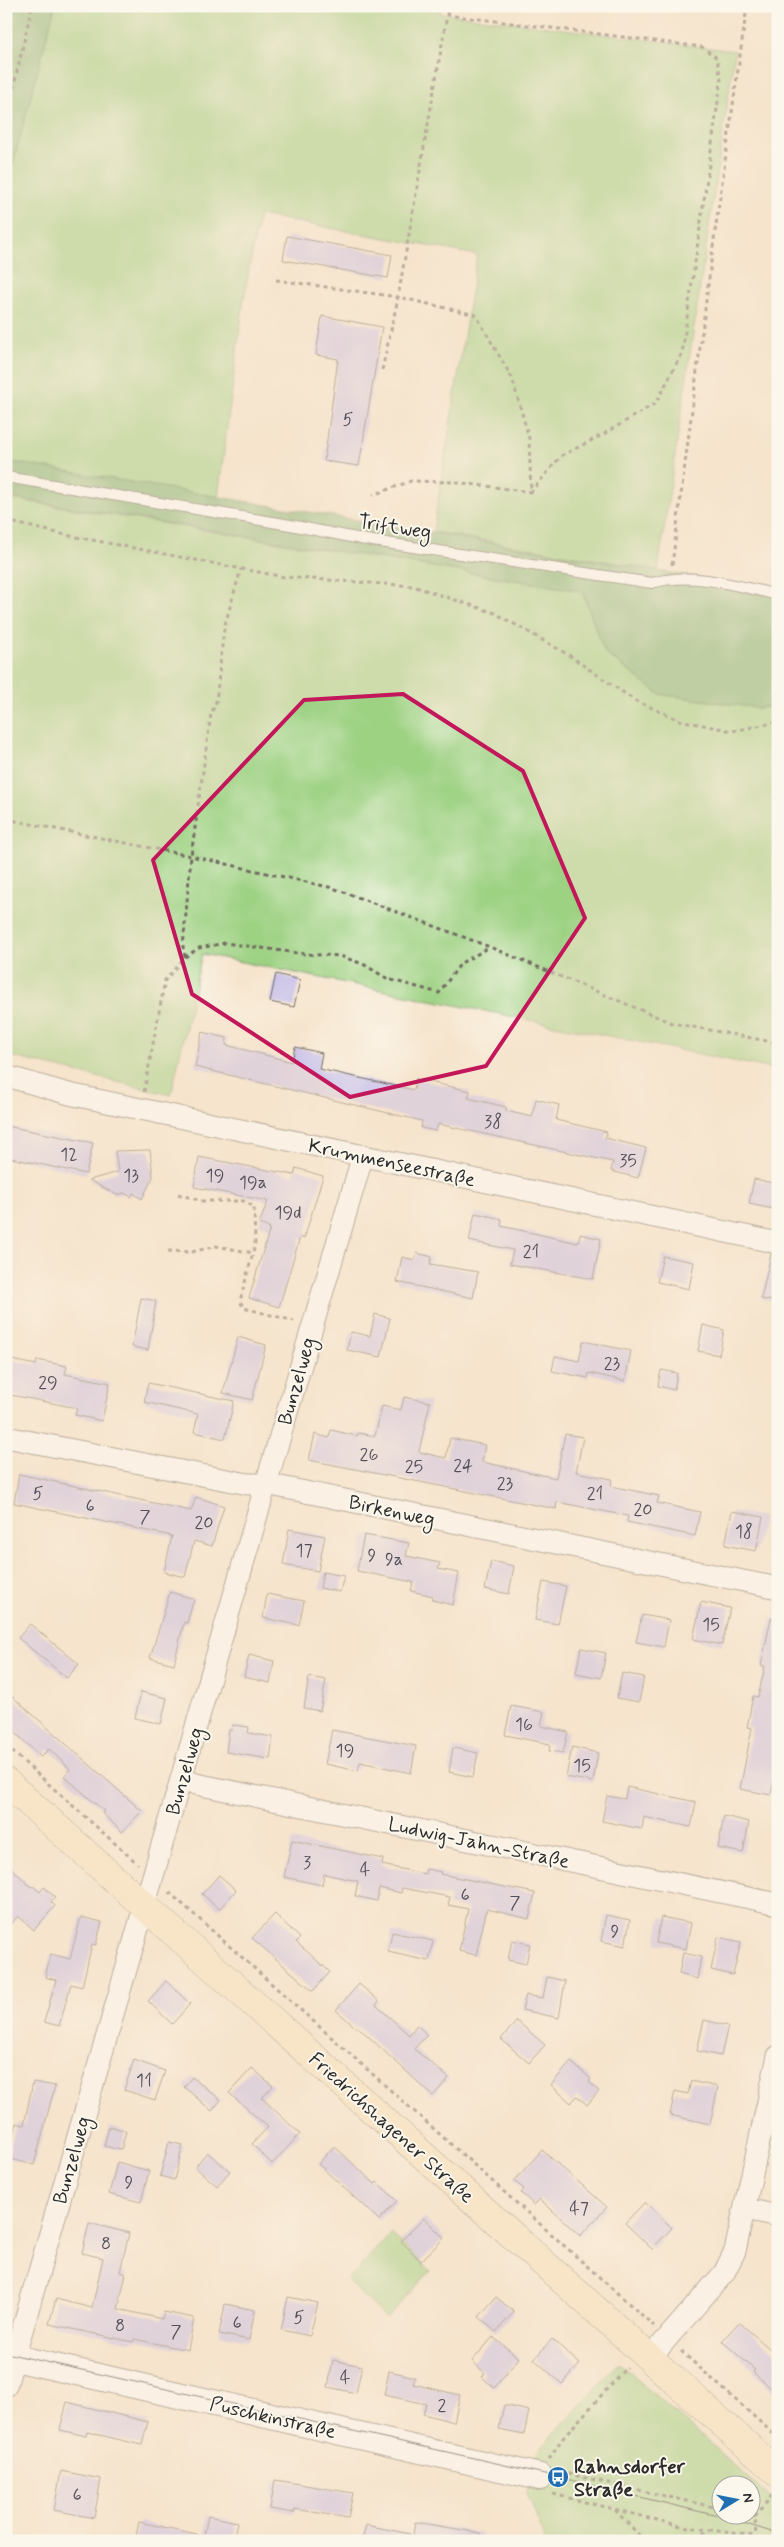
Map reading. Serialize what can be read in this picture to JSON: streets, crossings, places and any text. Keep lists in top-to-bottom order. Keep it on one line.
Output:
{"streets":{"main road":["Friedrichshagener Straße"],"street":["Krummenseestraße","Bunzelweg","Birkenweg","Ludwig-Jahn-Straße","Puschkinstraße"],"lane":["Triftweg"]},"crossings":[["Krummenseestraße","Bunzelweg"],["Bunzelweg","Birkenweg"],["Bunzelweg","Ludwig-Jahn-Straße"],["Bunzelweg","Friedrichshagener Straße"],["Bunzelweg","Puschkinstraße"]],"places":{"bus stop":["Rahnsdorfer Straße"]},"house_numbers":["5","38","12","35","13","19","19a","19d","21","23","29","26","24","25","23","5","21","6","20","7","20","18","17","9","9a","15","16","19","15","3","4","6","7","9","11","9","47","8","5","6","8","7","4","2","6"],"north":"right"}
